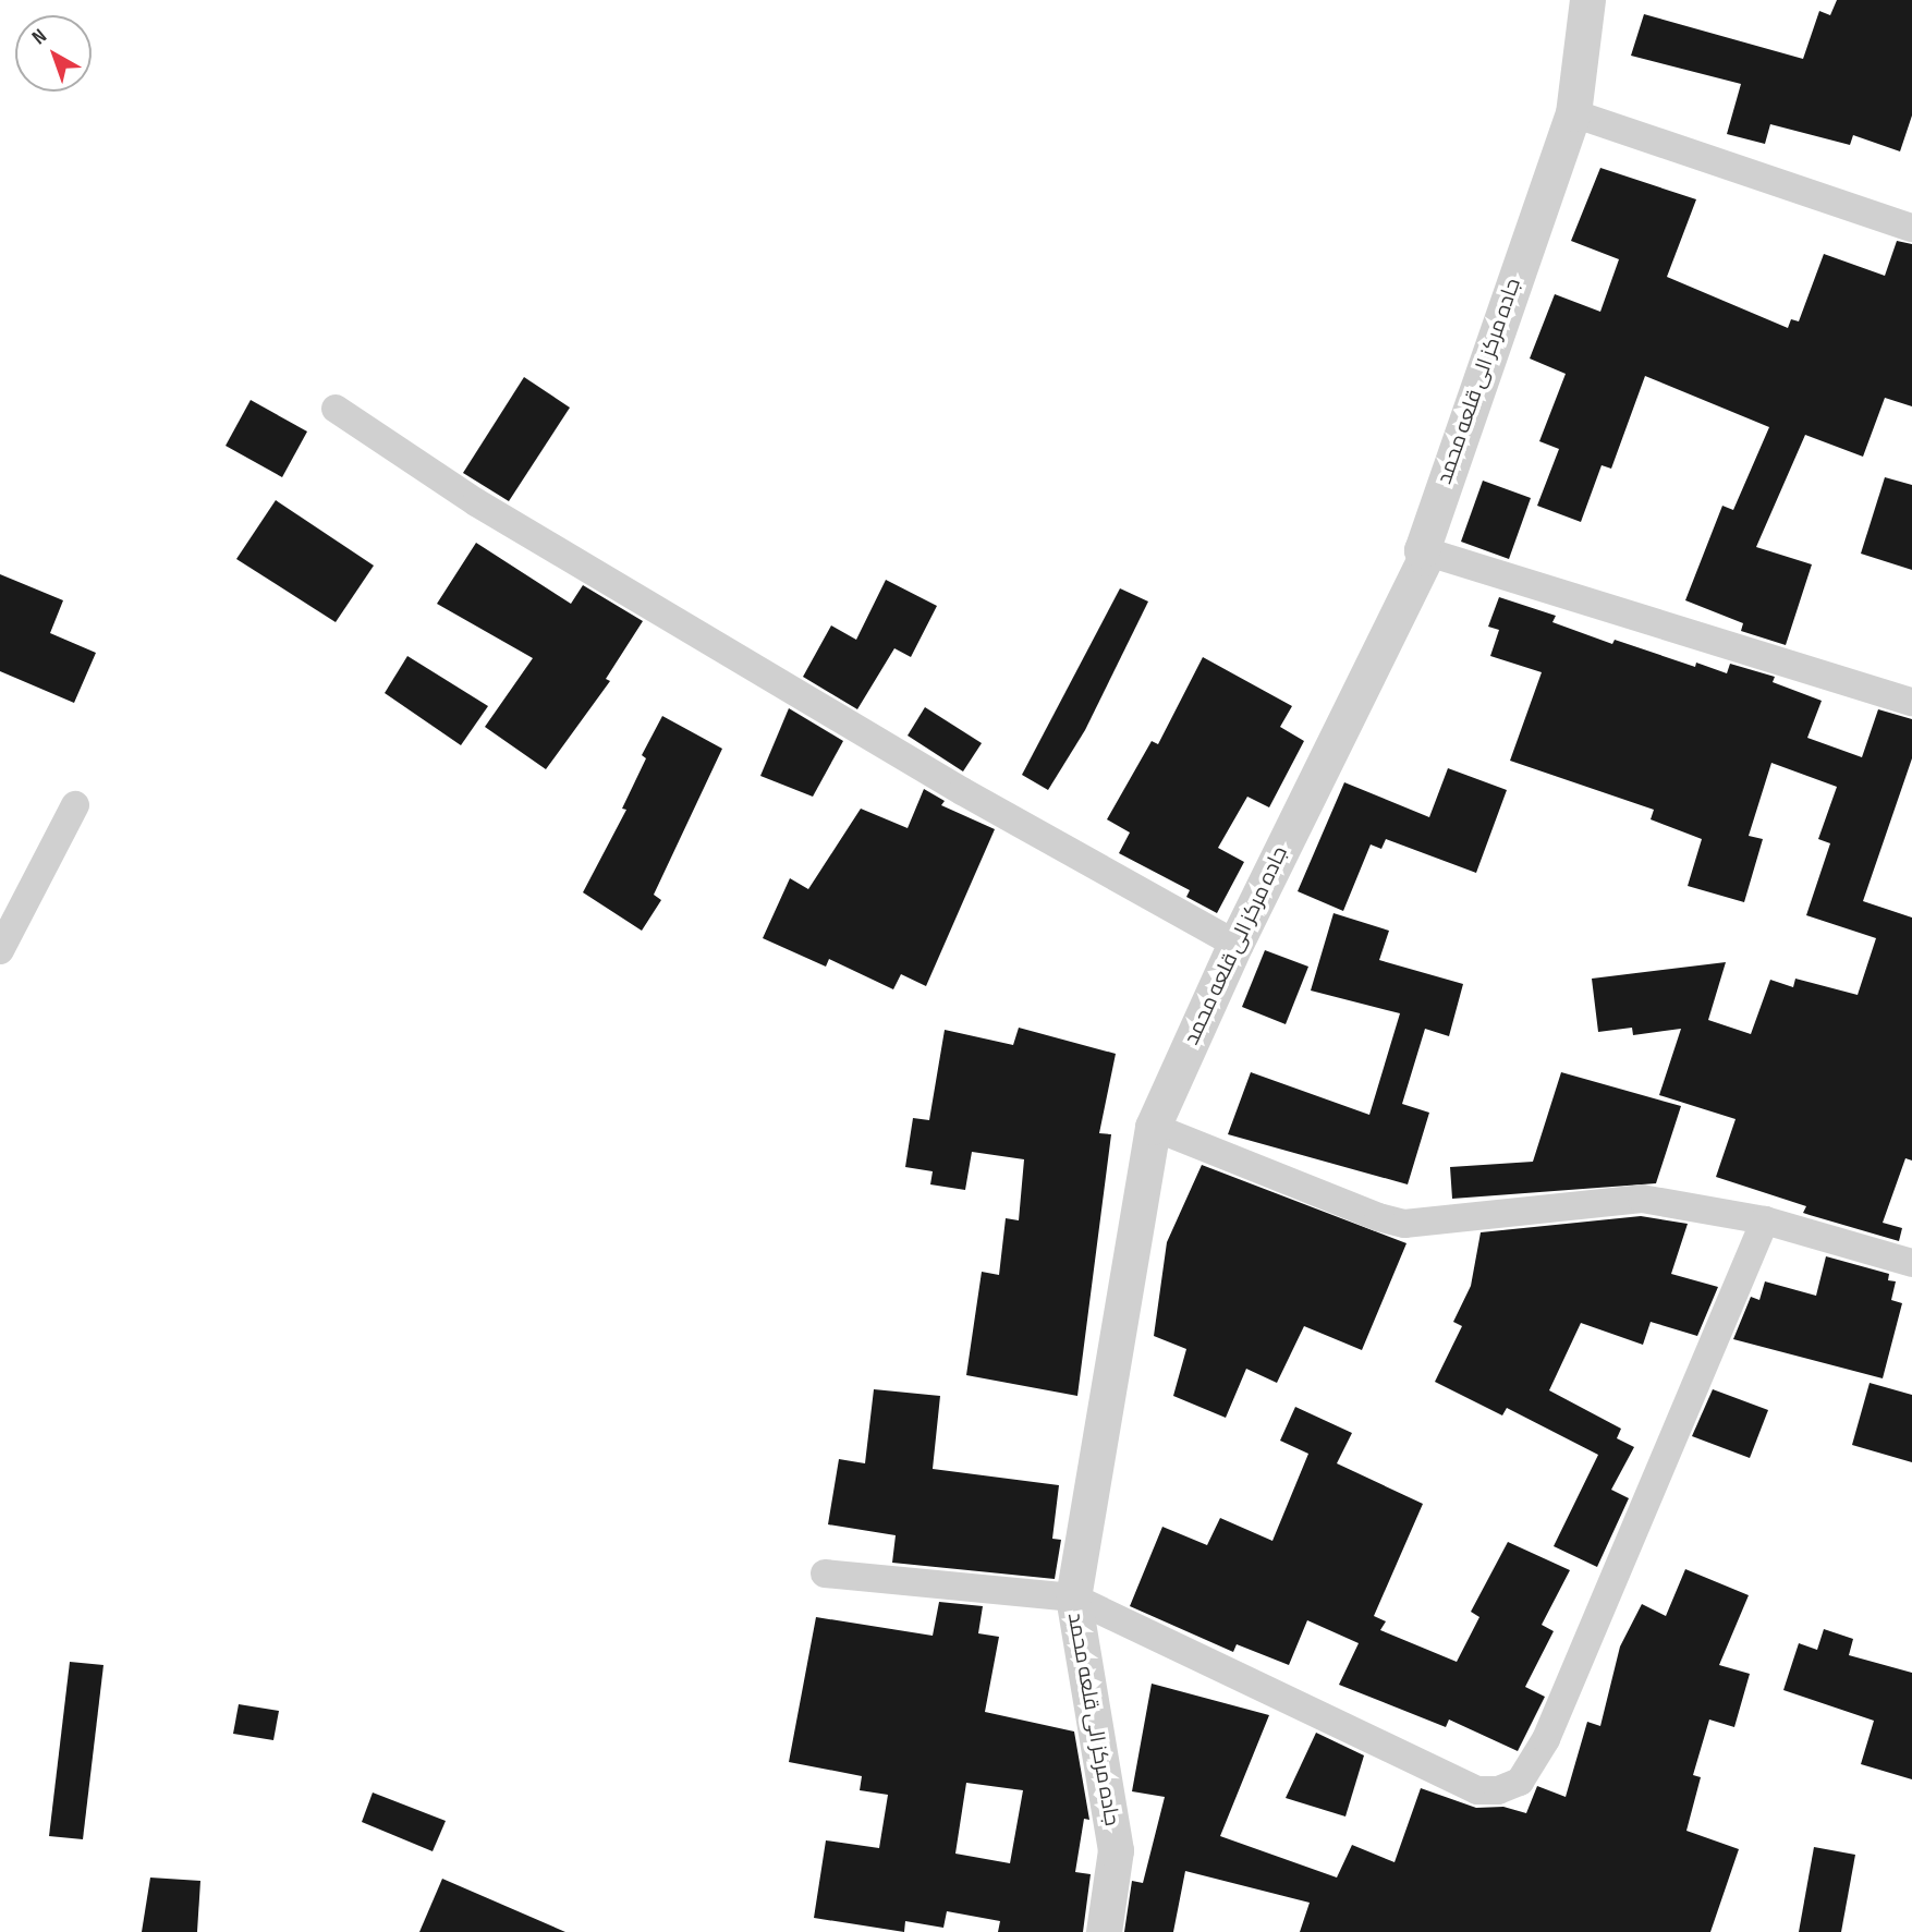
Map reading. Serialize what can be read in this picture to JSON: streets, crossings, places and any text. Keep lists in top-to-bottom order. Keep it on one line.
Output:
{"streets":{"street":["جاده مرکز الی قلعه محمد"]},"north":"top left"}
